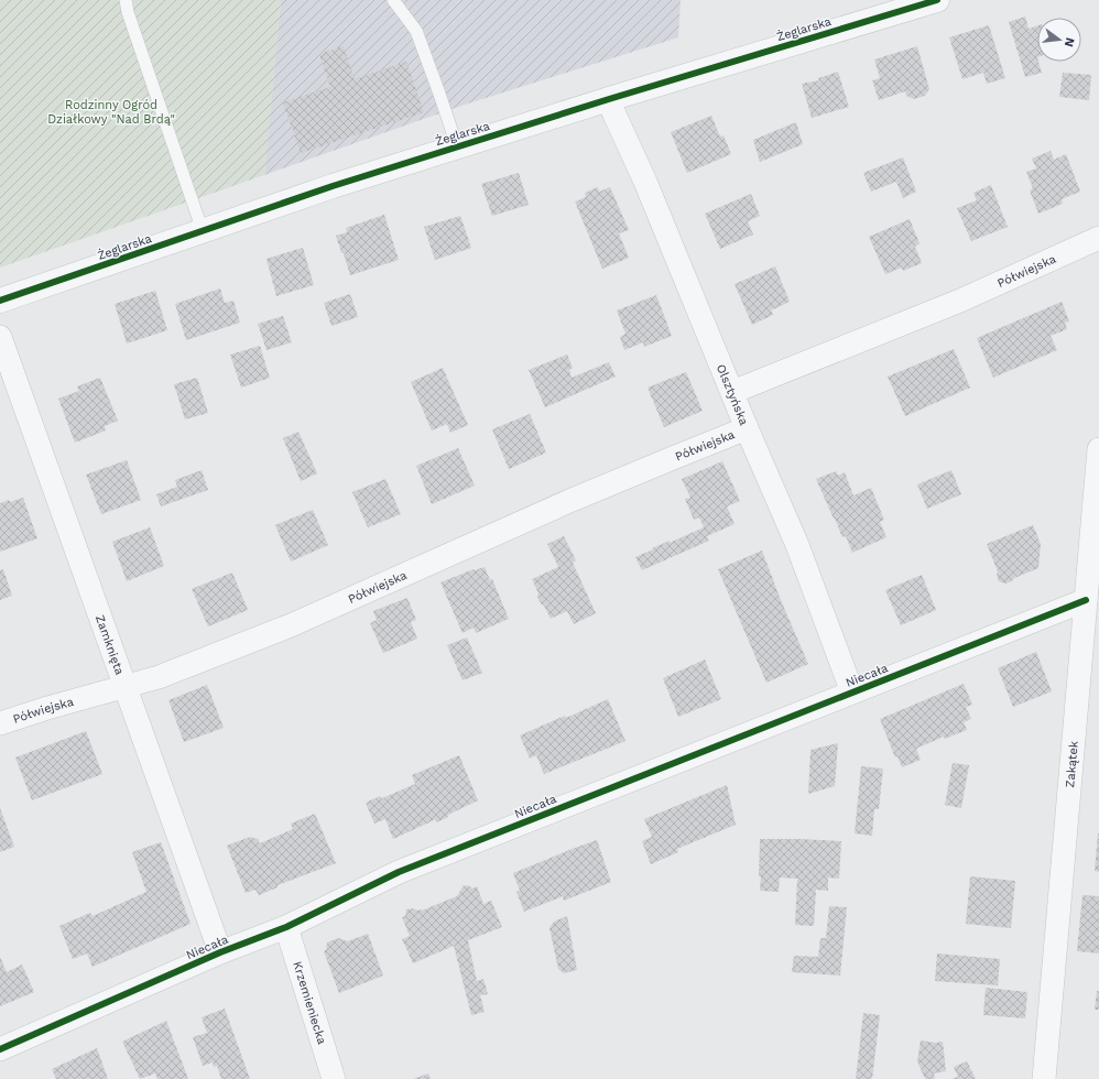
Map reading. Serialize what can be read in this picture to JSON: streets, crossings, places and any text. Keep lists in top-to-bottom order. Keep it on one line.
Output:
{"streets":{"street":["Żeglarska","Półwiejska","Olsztyńska","Zamknięta","Niecała","Zakątek","Krzemieniecka"]},"crossings":[["Żeglarska","Olsztyńska"],["Półwiejska","Olsztyńska"],["Półwiejska","Zamknięta"],["Olsztyńska","Niecała"],["Zamknięta","Niecała"],["Niecała","Zakątek"],["Niecała","Krzemieniecka"]],"parks":["Rodzinny Ogród Działkowy \"Nad Brdą\""],"north":"right"}
